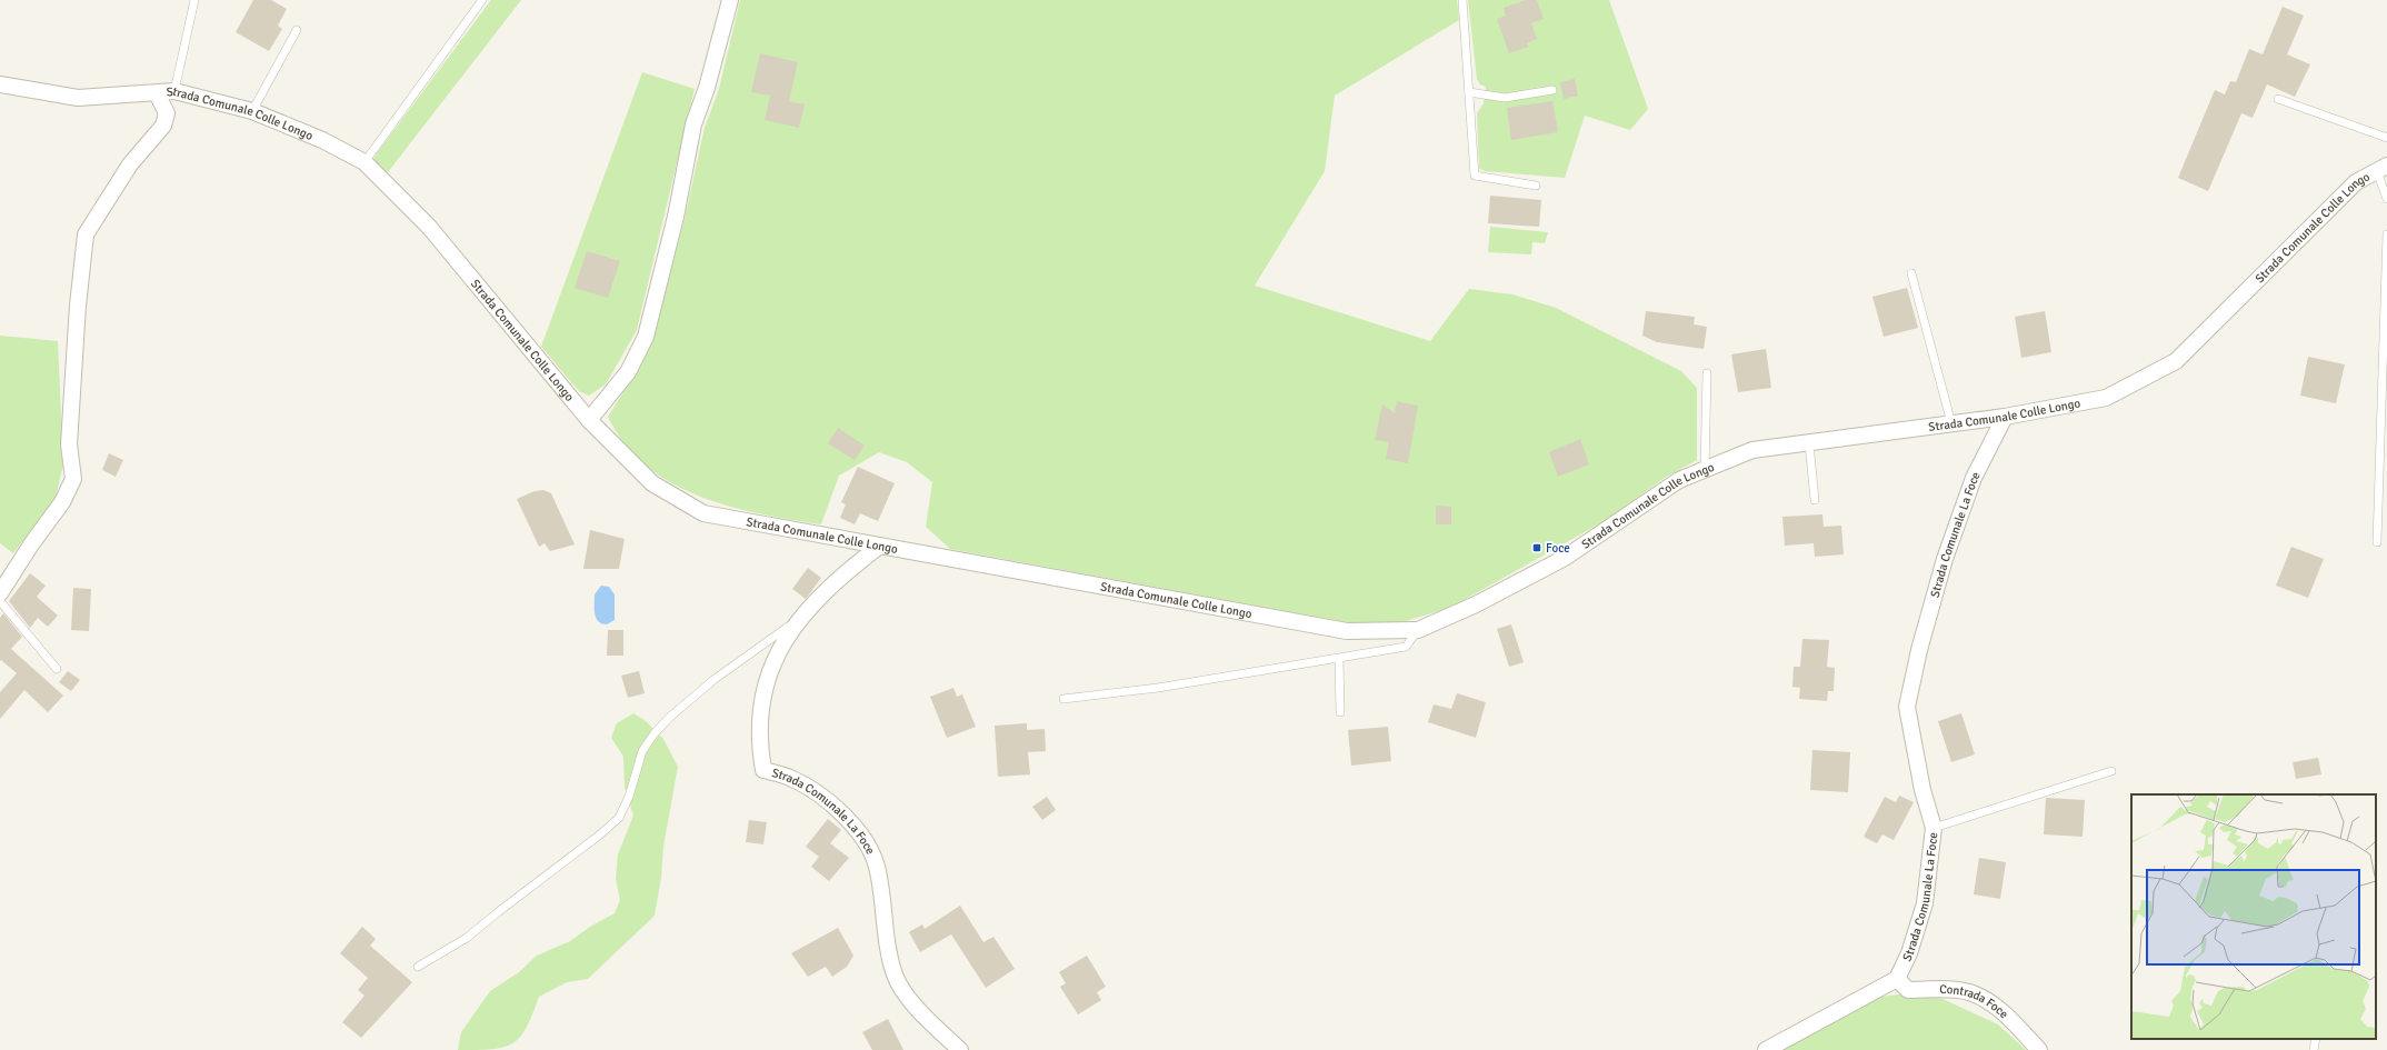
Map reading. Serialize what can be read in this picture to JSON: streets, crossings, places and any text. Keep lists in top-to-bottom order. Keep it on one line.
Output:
{"streets":{"street":["Strada Comunale Colle Longo","Strada Comunale La Foce","Contrada Foce"]},"crossings":[["Strada Comunale Colle Longo","Strada Comunale La Foce"],["Strada Comunale La Foce","Contrada Foce"]],"places":{"transit":["Foce"]}}
